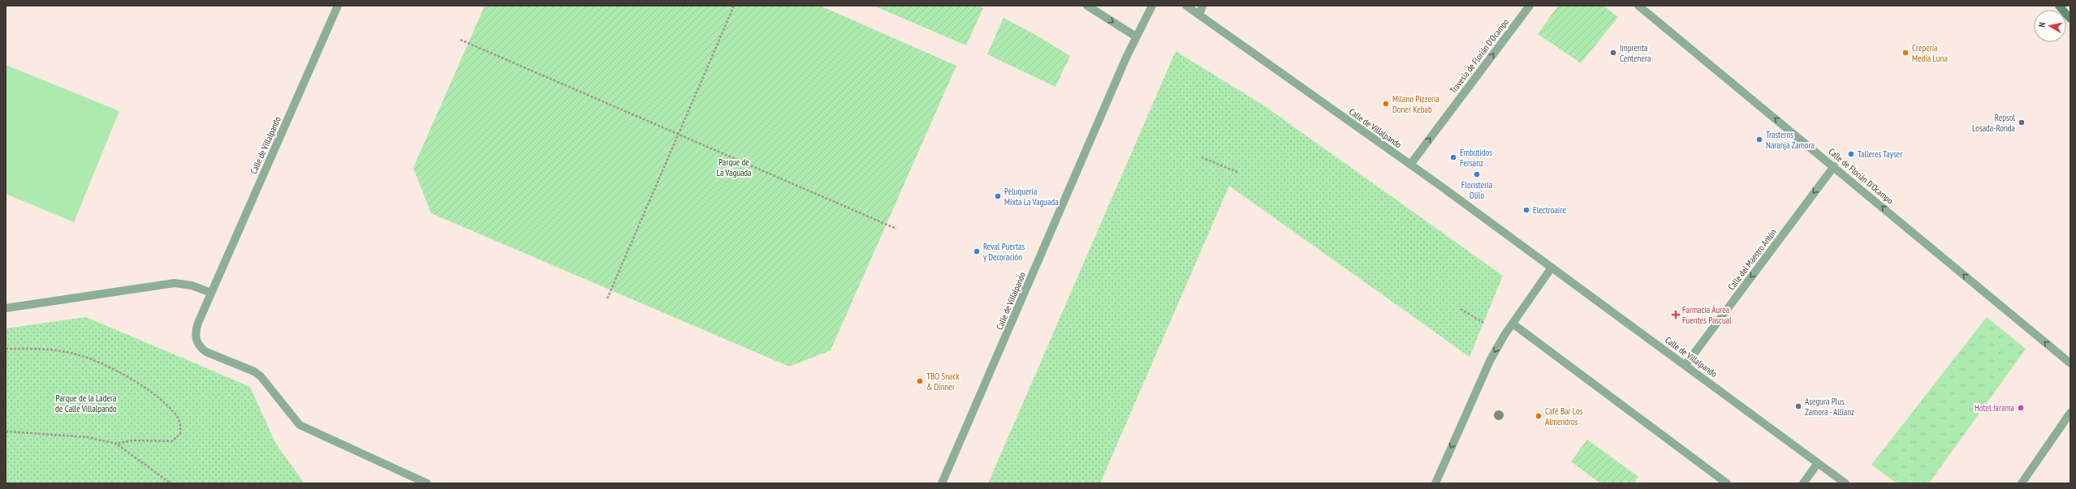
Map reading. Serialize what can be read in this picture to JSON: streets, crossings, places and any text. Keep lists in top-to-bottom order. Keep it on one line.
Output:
{"streets":{"street":["Travesía de Florián D'Ocampo","Calle de Villalpando","Calle de Florián D'Ocampo","Calle del Maestro Antón"]},"crossings":[["Travesía de Florián D'Ocampo","Calle de Villalpando"],["Calle de Villalpando","Calle del Maestro Antón"],["Calle de Florián D'Ocampo","Calle del Maestro Antón"]],"one_way":["Travesía de Florián D'Ocampo","Calle de Florián D'Ocampo","Calle del Maestro Antón"],"parks":["Parque de La Vaguada","Parque de la Ladera de Calle Villalpando"],"places":{"other":["Imprenta Centenera","Crepería Media Luna","Milano Pizzería Doner Kebab","Repsol Losada-Ronda","Trasteros Naranja Zamora","Talleres Tayser","Embutidos Fersanz","Floristería Olilo","Peluquería Mixta La Vaguada","Electroaire","Reval Puertas y Decoración","TBO Snack & Dinner","Asegura Plus Zamora - Allianz","Hotel Jarama","Café Bar Los Almendros"],"health":["Farmacia Áurea Fuentes Pascual"]},"north":"left"}
